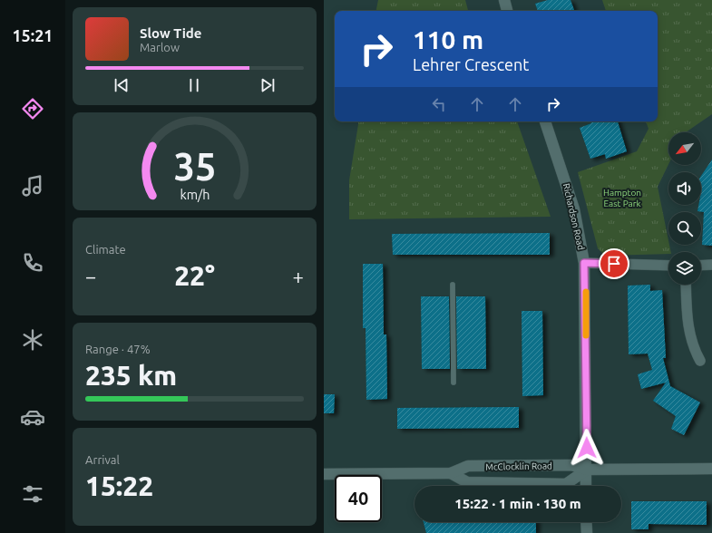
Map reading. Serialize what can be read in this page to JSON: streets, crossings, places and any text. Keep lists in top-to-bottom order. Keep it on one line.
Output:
{"streets":{"street":["Richardson Road","McClocklin Road"]},"crossings":[["Richardson Road","McClocklin Road"]],"parks":["Hampton East Park"],"north":"bottom left","page":{"tabs":"15:21","turn":["110 m","Lehrer Crescent"],"song":["Slow Tide","Marlow"],"tile":["Climate",["Range · 47%","235 km"],["Arrival","15:22"]],"heat":["−","22°","+"],"limit":"40","trip":"15:22 · 1 min · 130 m","gauge":["35","km/h"]}}
